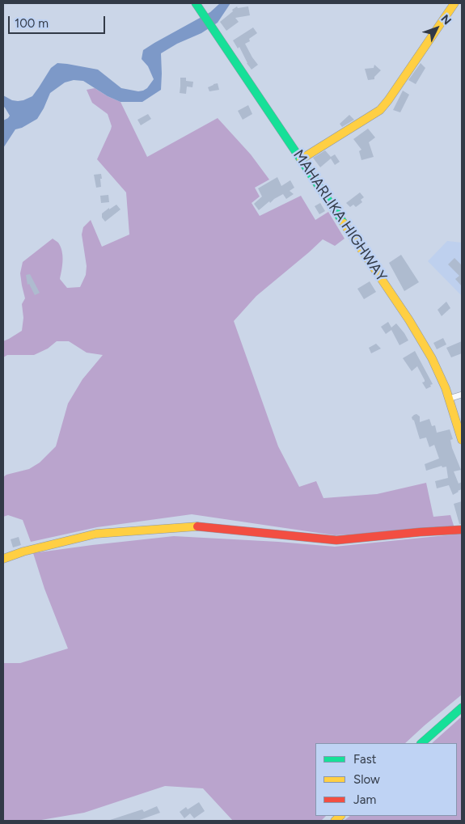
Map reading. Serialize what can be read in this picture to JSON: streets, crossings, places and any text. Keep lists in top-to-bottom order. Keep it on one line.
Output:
{"streets":{"main road":["MAHARLIKA HIGHWAY"]},"legend":["Fast","Slow","Jam"],"scale_bar":"100 m","north":"top right"}
